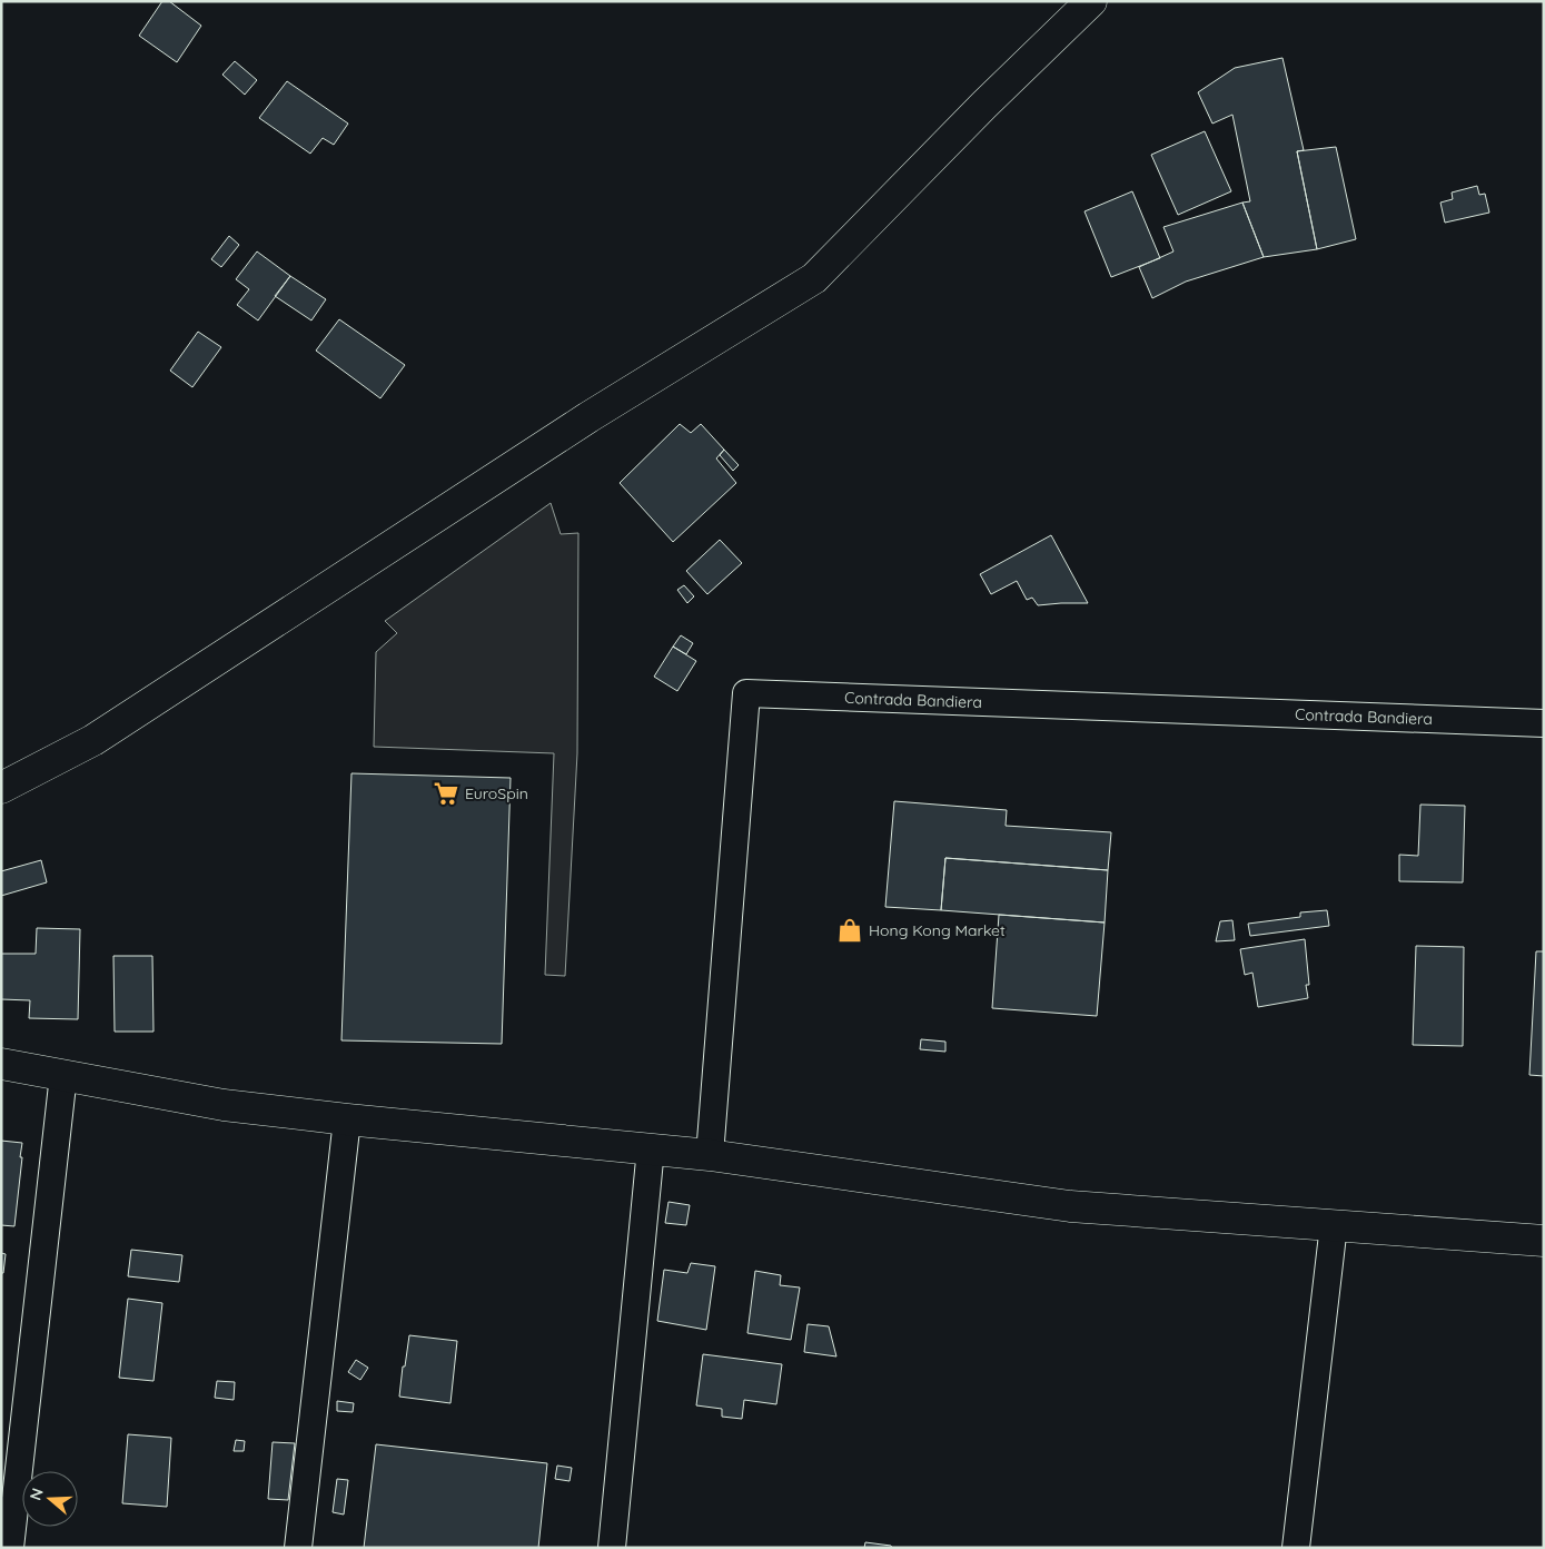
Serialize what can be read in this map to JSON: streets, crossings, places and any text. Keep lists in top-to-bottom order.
{
  "streets": {
    "street": ["Contrada Bandiera"]
  },
  "places": {
    "supermarket": ["EuroSpin"],
    "shop": ["Hong Kong Market"]
  },
  "north": "left"
}
